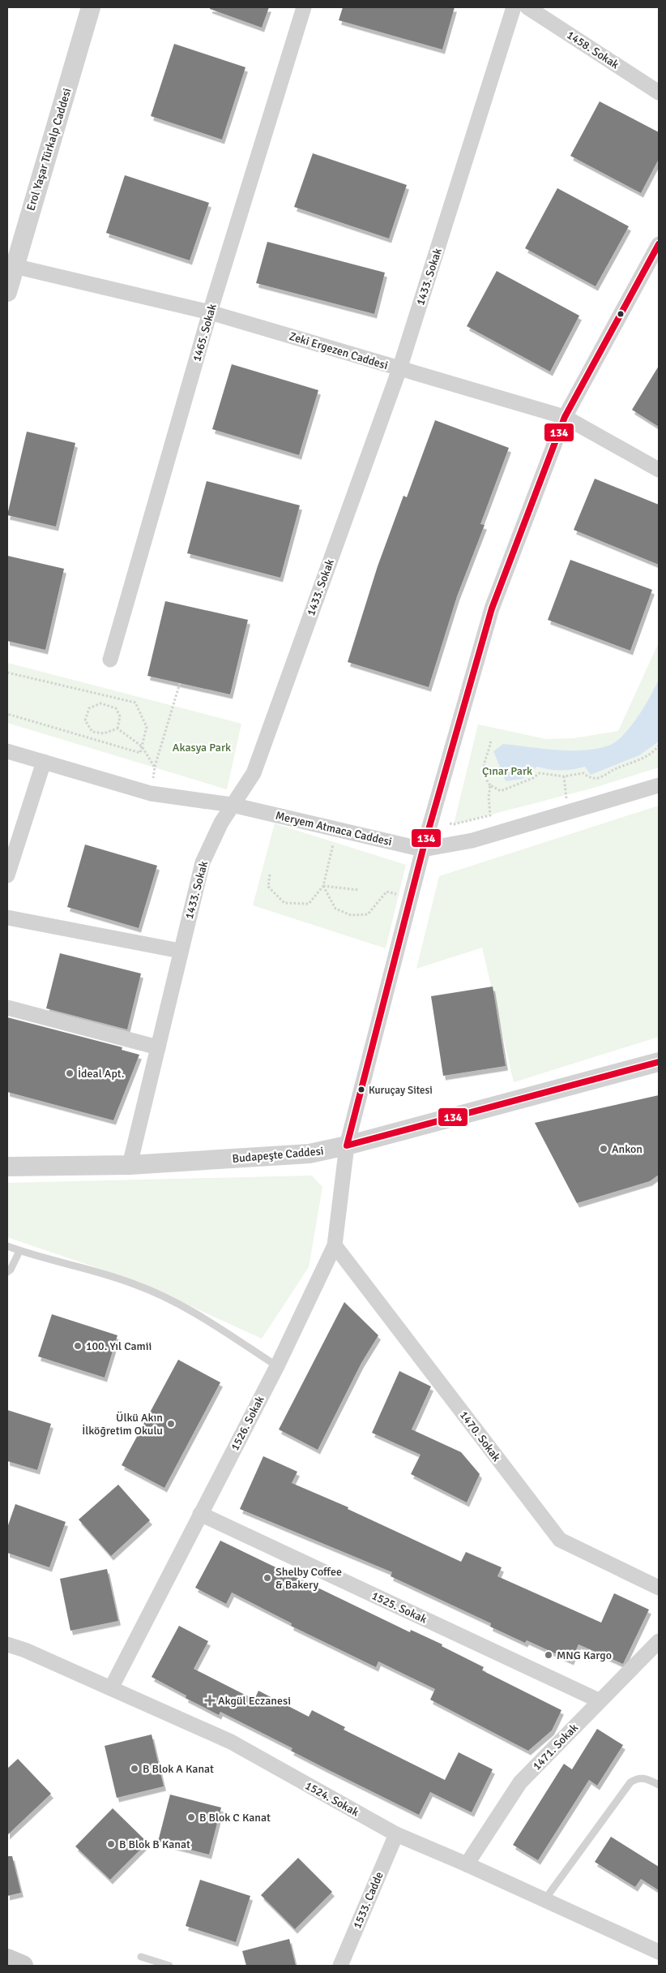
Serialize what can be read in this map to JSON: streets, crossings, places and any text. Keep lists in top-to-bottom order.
{
  "streets": {
    "street": [
      "1458. Sokak",
      "Erol Yaşar Türkalp Caddesi",
      "1433. Sokak",
      "1465. Sokak",
      "Zeki Ergezen Caddesi",
      "Meryem Atmaca Caddesi",
      "Budapeşte Caddesi",
      "1526. Sokak",
      "1470. Sokak",
      "1525. Sokak",
      "1471. Sokak",
      "1524. Sokak",
      "1533. Cadde"
    ]
  },
  "crossings": [
    ["Erol Yaşar Türkalp Caddesi", "Zeki Ergezen Caddesi"],
    ["1433. Sokak", "Zeki Ergezen Caddesi"],
    ["1433. Sokak", "Meryem Atmaca Caddesi"],
    ["1433. Sokak", "Budapeşte Caddesi"],
    ["1465. Sokak", "Zeki Ergezen Caddesi"],
    ["Zeki Ergezen Caddesi", "1526. Sokak"],
    ["Meryem Atmaca Caddesi", "1526. Sokak"],
    ["Budapeşte Caddesi", "1526. Sokak"],
    ["1526. Sokak", "1470. Sokak"],
    ["1526. Sokak", "1525. Sokak"],
    ["1526. Sokak", "1524. Sokak"],
    ["1525. Sokak", "1471. Sokak"],
    ["1471. Sokak", "1524. Sokak"],
    ["1524. Sokak", "1533. Cadde"]
  ],
  "parks": ["Akasya Park", "Çınar Park"],
  "places": {
    "other": [
      "İdeal Apt.",
      "Kuruçay Sitesi",
      "Ankon",
      "100. Yıl Camii",
      "Ülkü Akın İlköğretim Okulu",
      "Shelby Coffee & Bakery",
      "MNG Kargo",
      "B Blok A Kanat",
      "B Blok C Kanat",
      "B Blok B Kanat"
    ],
    "health": ["Akgül Eczanesi"]
  },
  "lines": ["transit line 134"]
}
